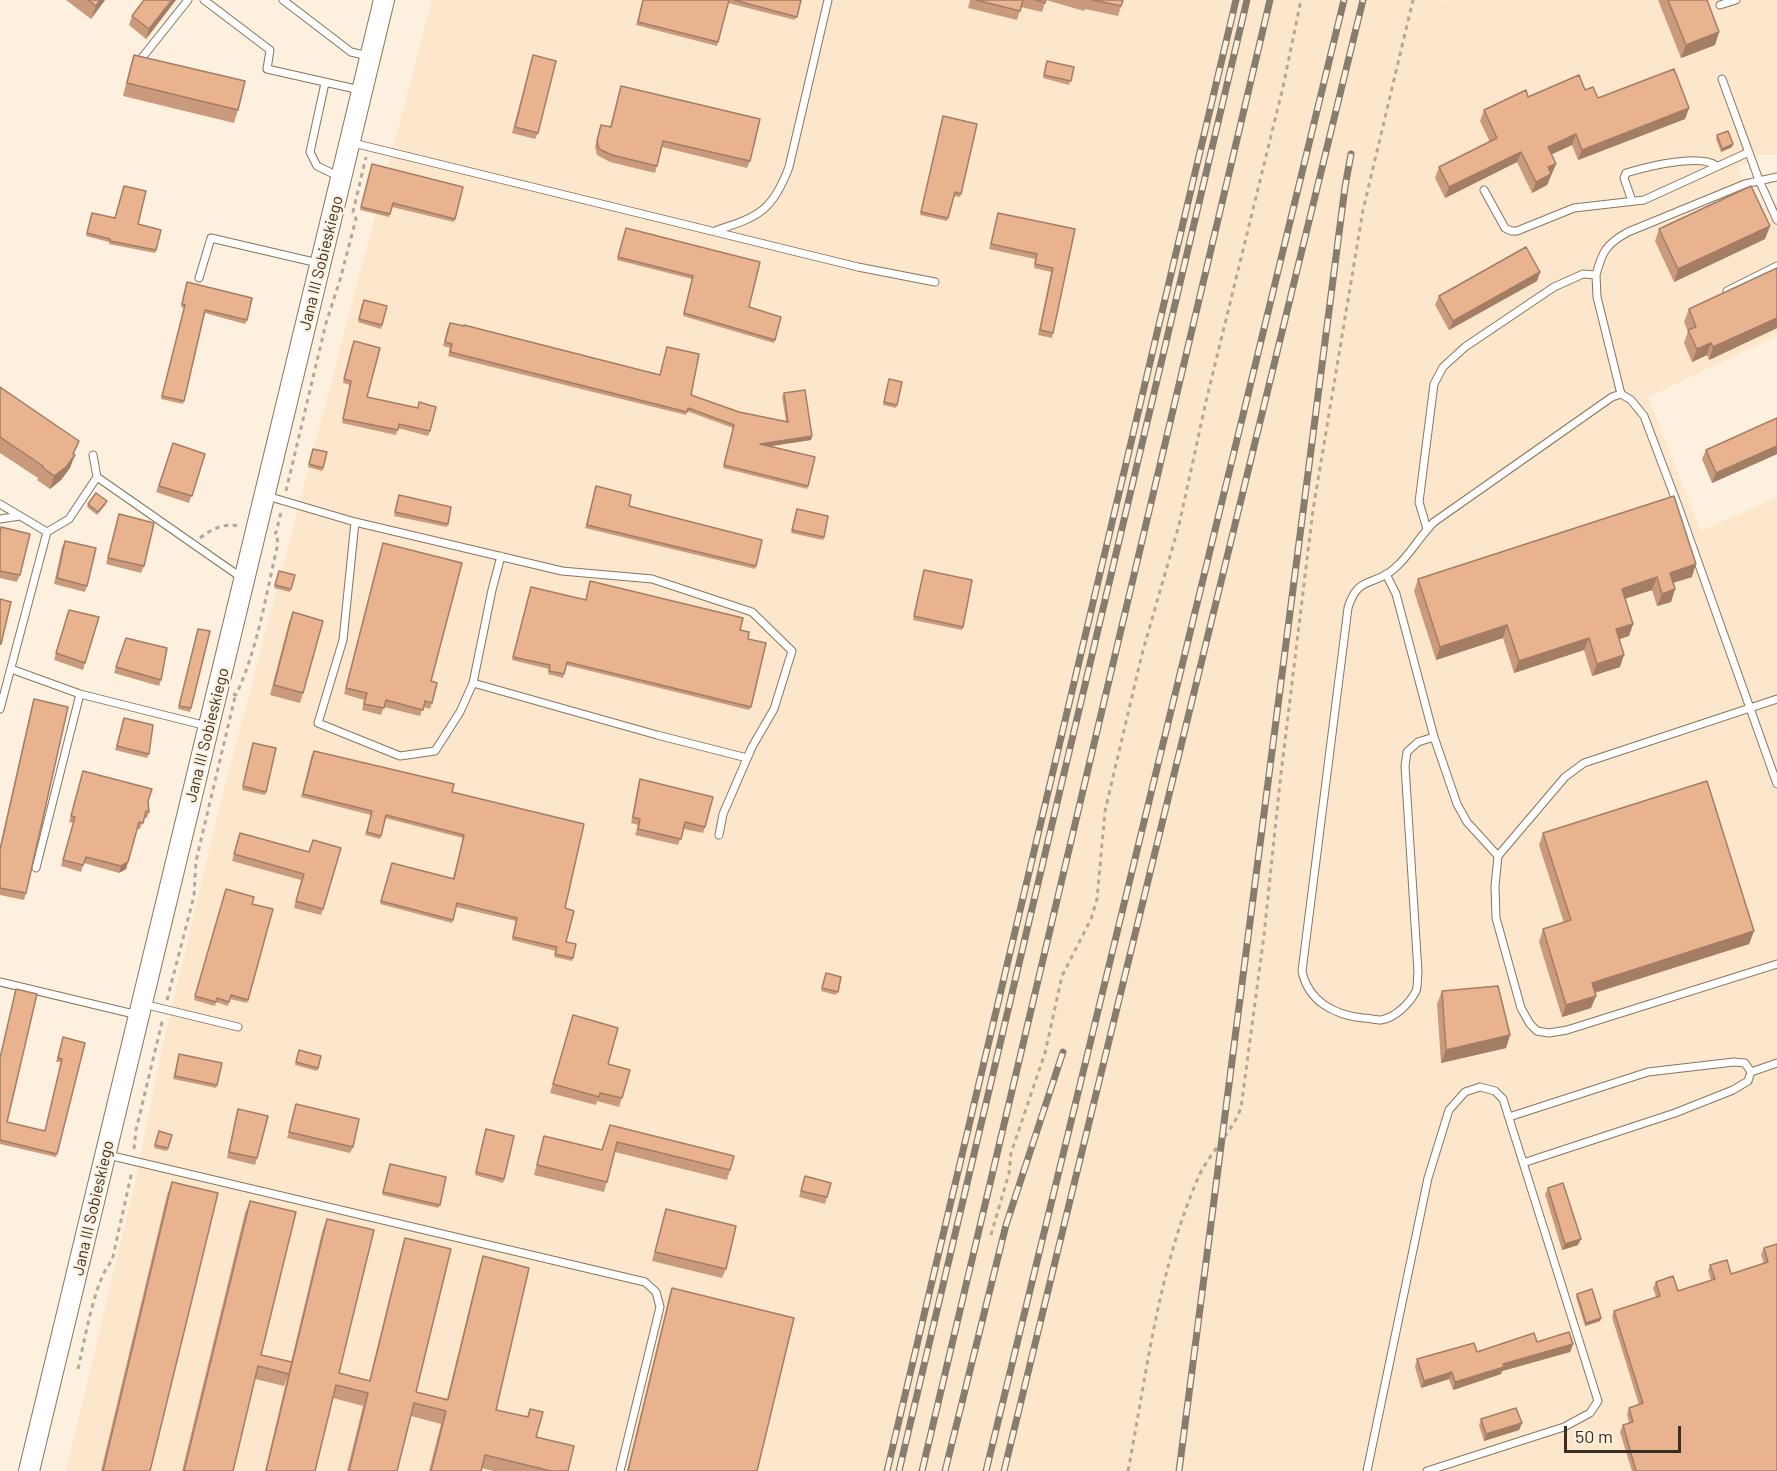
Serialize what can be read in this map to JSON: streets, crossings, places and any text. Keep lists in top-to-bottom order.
{
  "streets": {
    "main road": ["Jana III Sobieskiego"]
  },
  "scale_bar": "50 m"
}
